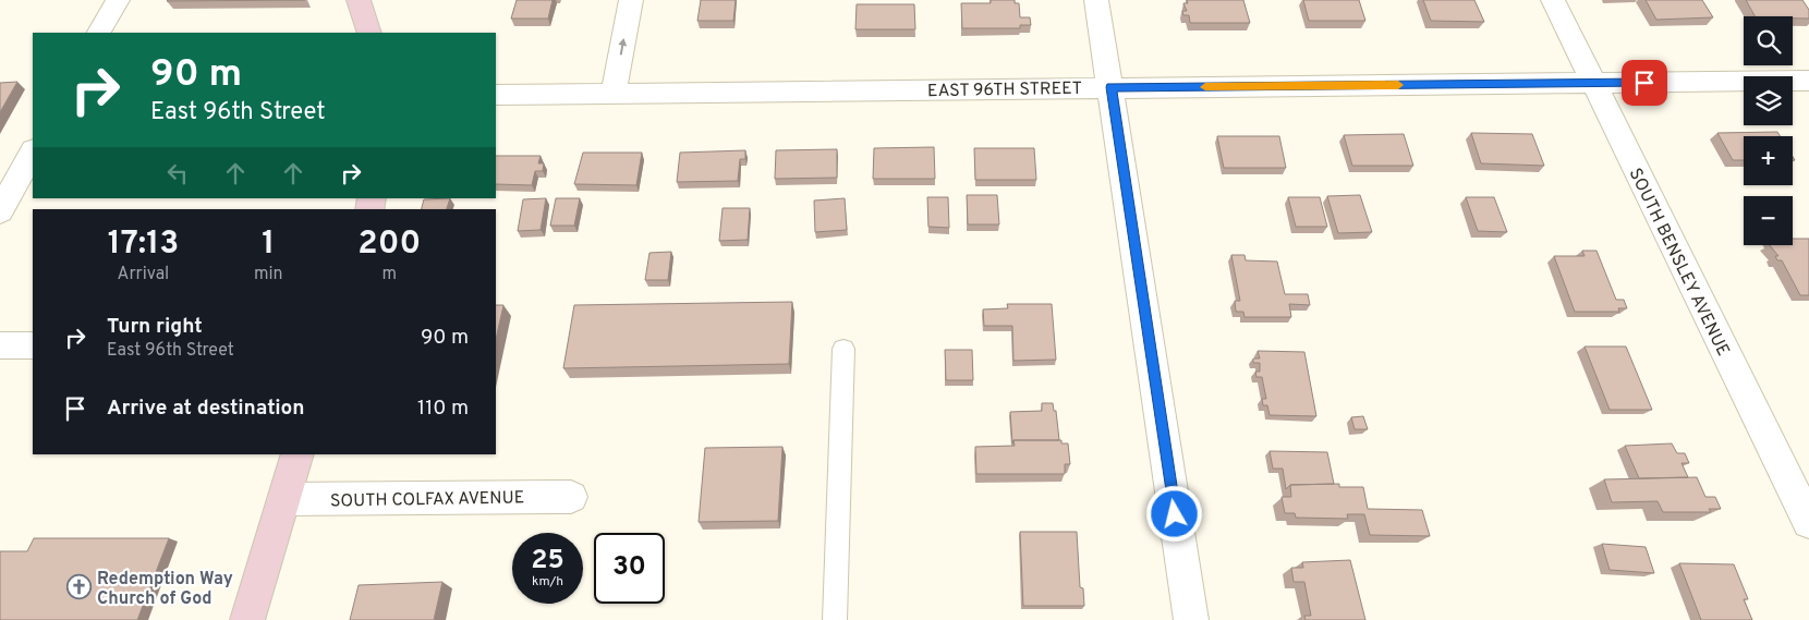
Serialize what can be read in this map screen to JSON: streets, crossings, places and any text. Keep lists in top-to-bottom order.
{
  "streets": {
    "street": ["EAST 96TH STREET", "SOUTH BENSLEY AVENUE", "SOUTH COLFAX AVENUE"]
  },
  "crossings": [
    ["EAST 96TH STREET", "SOUTH BENSLEY AVENUE"]
  ],
  "places": {
    "church": ["Redemption Way Church of God"]
  },
  "page": {
    "map_buttons": ["+", "−"],
    "turn": ["90 m", "East 96th Street"],
    "eta": [
      "17:13",
      "Arrival",
      "1",
      "min",
      "200",
      "m"
    ],
    "list": [
      {
        "name": "Turn right",
        "note": "East 96th Street",
        "value": "90 m"
      },
      {
        "name": "Arrive at destination",
        "value": "110 m"
      }
    ],
    "speed": "25 km/h",
    "limit": "30"
  }
}
